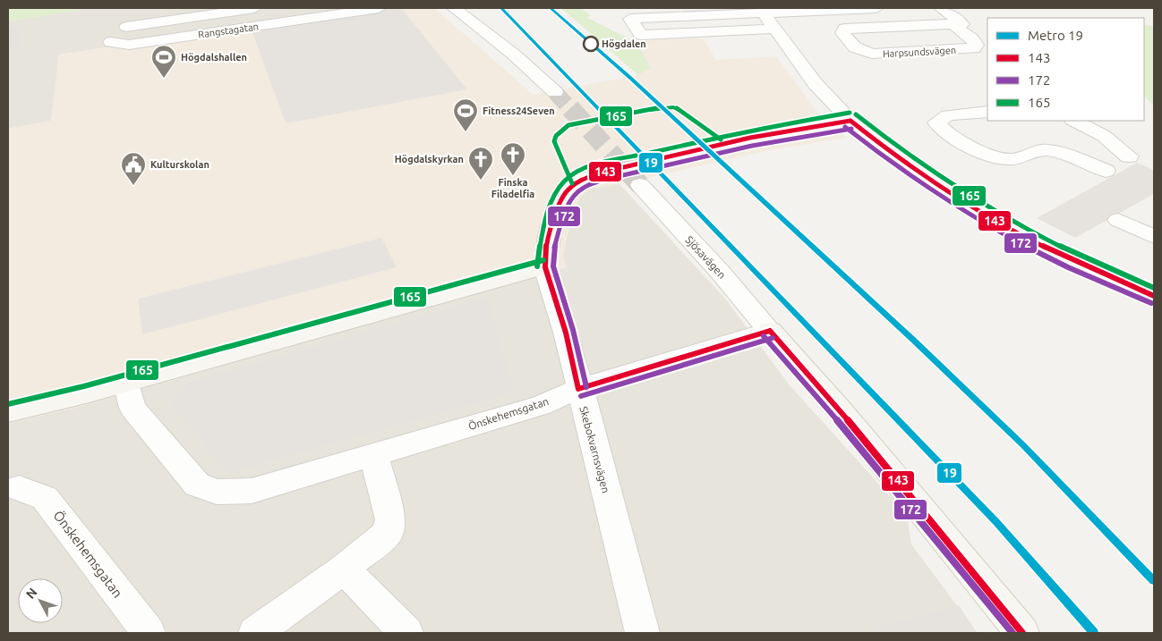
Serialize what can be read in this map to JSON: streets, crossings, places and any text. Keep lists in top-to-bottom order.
{
  "streets": {
    "street": [
      "Rangstagatan",
      "Harpsundsvägen",
      "Sjösavägen",
      "Önskehemsgatan",
      "Skebokvarnsvägen"
    ]
  },
  "crossings": [
    ["Sjösavägen", "Önskehemsgatan"],
    ["Önskehemsgatan", "Skebokvarnsvägen"]
  ],
  "places": {
    "other": ["Högdalen"],
    "sports": ["Högdalshallen", "Fitness24Seven"],
    "church": ["Finska Filadelfia", "Högdalskyrkan"],
    "public building": ["Kulturskolan"]
  },
  "lines": [
    "metro line 19",
    "transit line 165",
    "transit line 143",
    "transit line 172"
  ],
  "legend": [
    "Metro 19",
    "143",
    "172",
    "165"
  ],
  "north": "top left"
}
